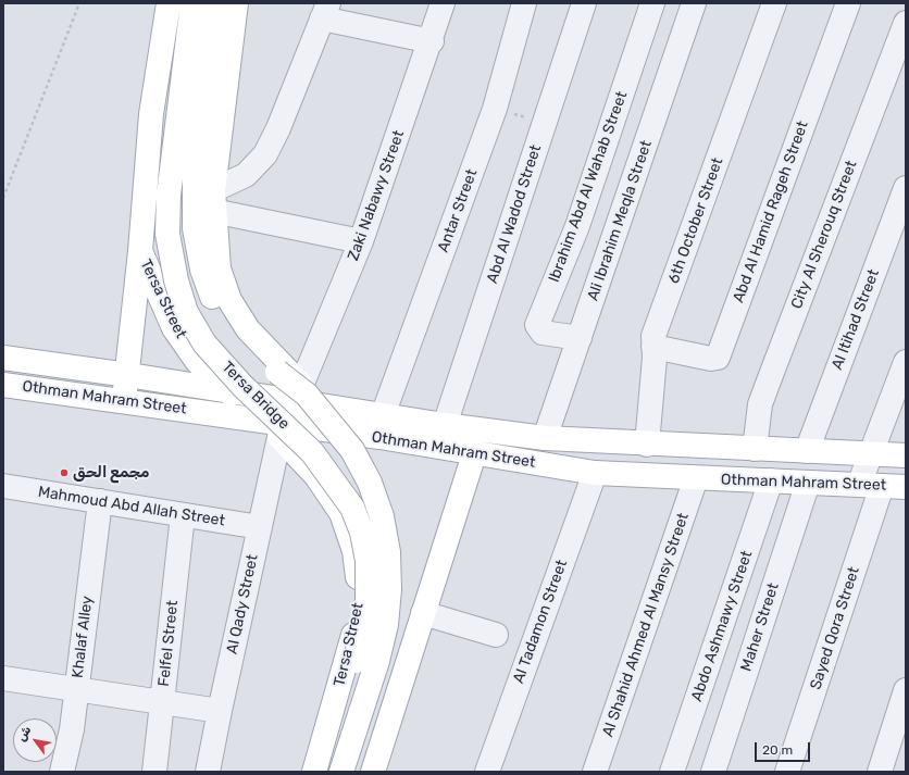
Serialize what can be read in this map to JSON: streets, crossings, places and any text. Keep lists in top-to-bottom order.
{
  "streets": {
    "main road": ["Tersa Street", "Tersa Bridge", "Othman Mahram Street"],
    "street": [
      "Ibrahim Abd Al Wahab Street",
      "Zaki Nabawy Street",
      "Antar Street",
      "Abd Al Hamid Rageh Street",
      "Abd Al Wadod Street",
      "Ali Ibrahim Meqla Street",
      "6th October Street",
      "City Al Sherouq Street",
      "Al Itihad Street",
      "Mahmoud Abd Allah Street",
      "Al Qady Street",
      "Al Tadamon Street",
      "Al Shahid Ahmed Al Mansy Street",
      "Abdo Ashmawy Street",
      "Maher Street",
      "Sayed Qora Street",
      "Khalaf Alley",
      "Felfel Street"
    ]
  },
  "crossings": [
    ["Ibrahim Abd Al Wahab Street", "Ali Ibrahim Meqla Street"],
    ["Antar Street", "Othman Mahram Street"],
    ["Abd Al Hamid Rageh Street", "6th October Street"],
    ["Abd Al Wadod Street", "Othman Mahram Street"],
    ["Ali Ibrahim Meqla Street", "Othman Mahram Street"],
    ["6th October Street", "Othman Mahram Street"],
    ["City Al Sherouq Street", "Othman Mahram Street"],
    ["Tersa Street", "Othman Mahram Street"],
    ["Tersa Street", "Al Qady Street"],
    ["Al Itihad Street", "Othman Mahram Street"],
    ["Othman Mahram Street", "Al Tadamon Street"],
    ["Othman Mahram Street", "Al Shahid Ahmed Al Mansy Street"],
    ["Othman Mahram Street", "Abdo Ashmawy Street"],
    ["Othman Mahram Street", "Maher Street"],
    ["Othman Mahram Street", "Sayed Qora Street"],
    ["Mahmoud Abd Allah Street", "Al Qady Street"],
    ["Mahmoud Abd Allah Street", "Khalaf Alley"],
    ["Mahmoud Abd Allah Street", "Felfel Street"]
  ],
  "places": ["مجمع الحق"],
  "scale_bar": "20 m",
  "north": "top left"
}
